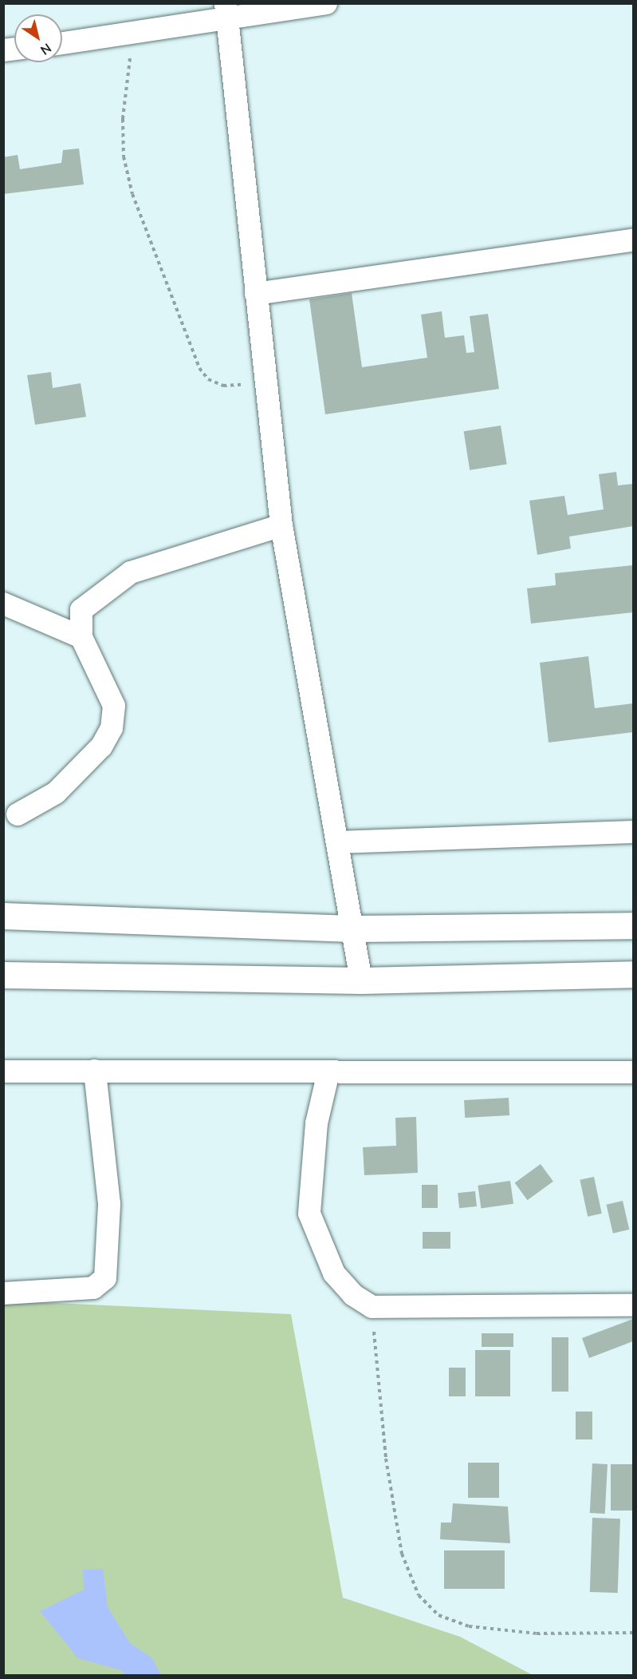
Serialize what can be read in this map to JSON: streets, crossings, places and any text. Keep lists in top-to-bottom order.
{
  "north": "bottom right"
}
